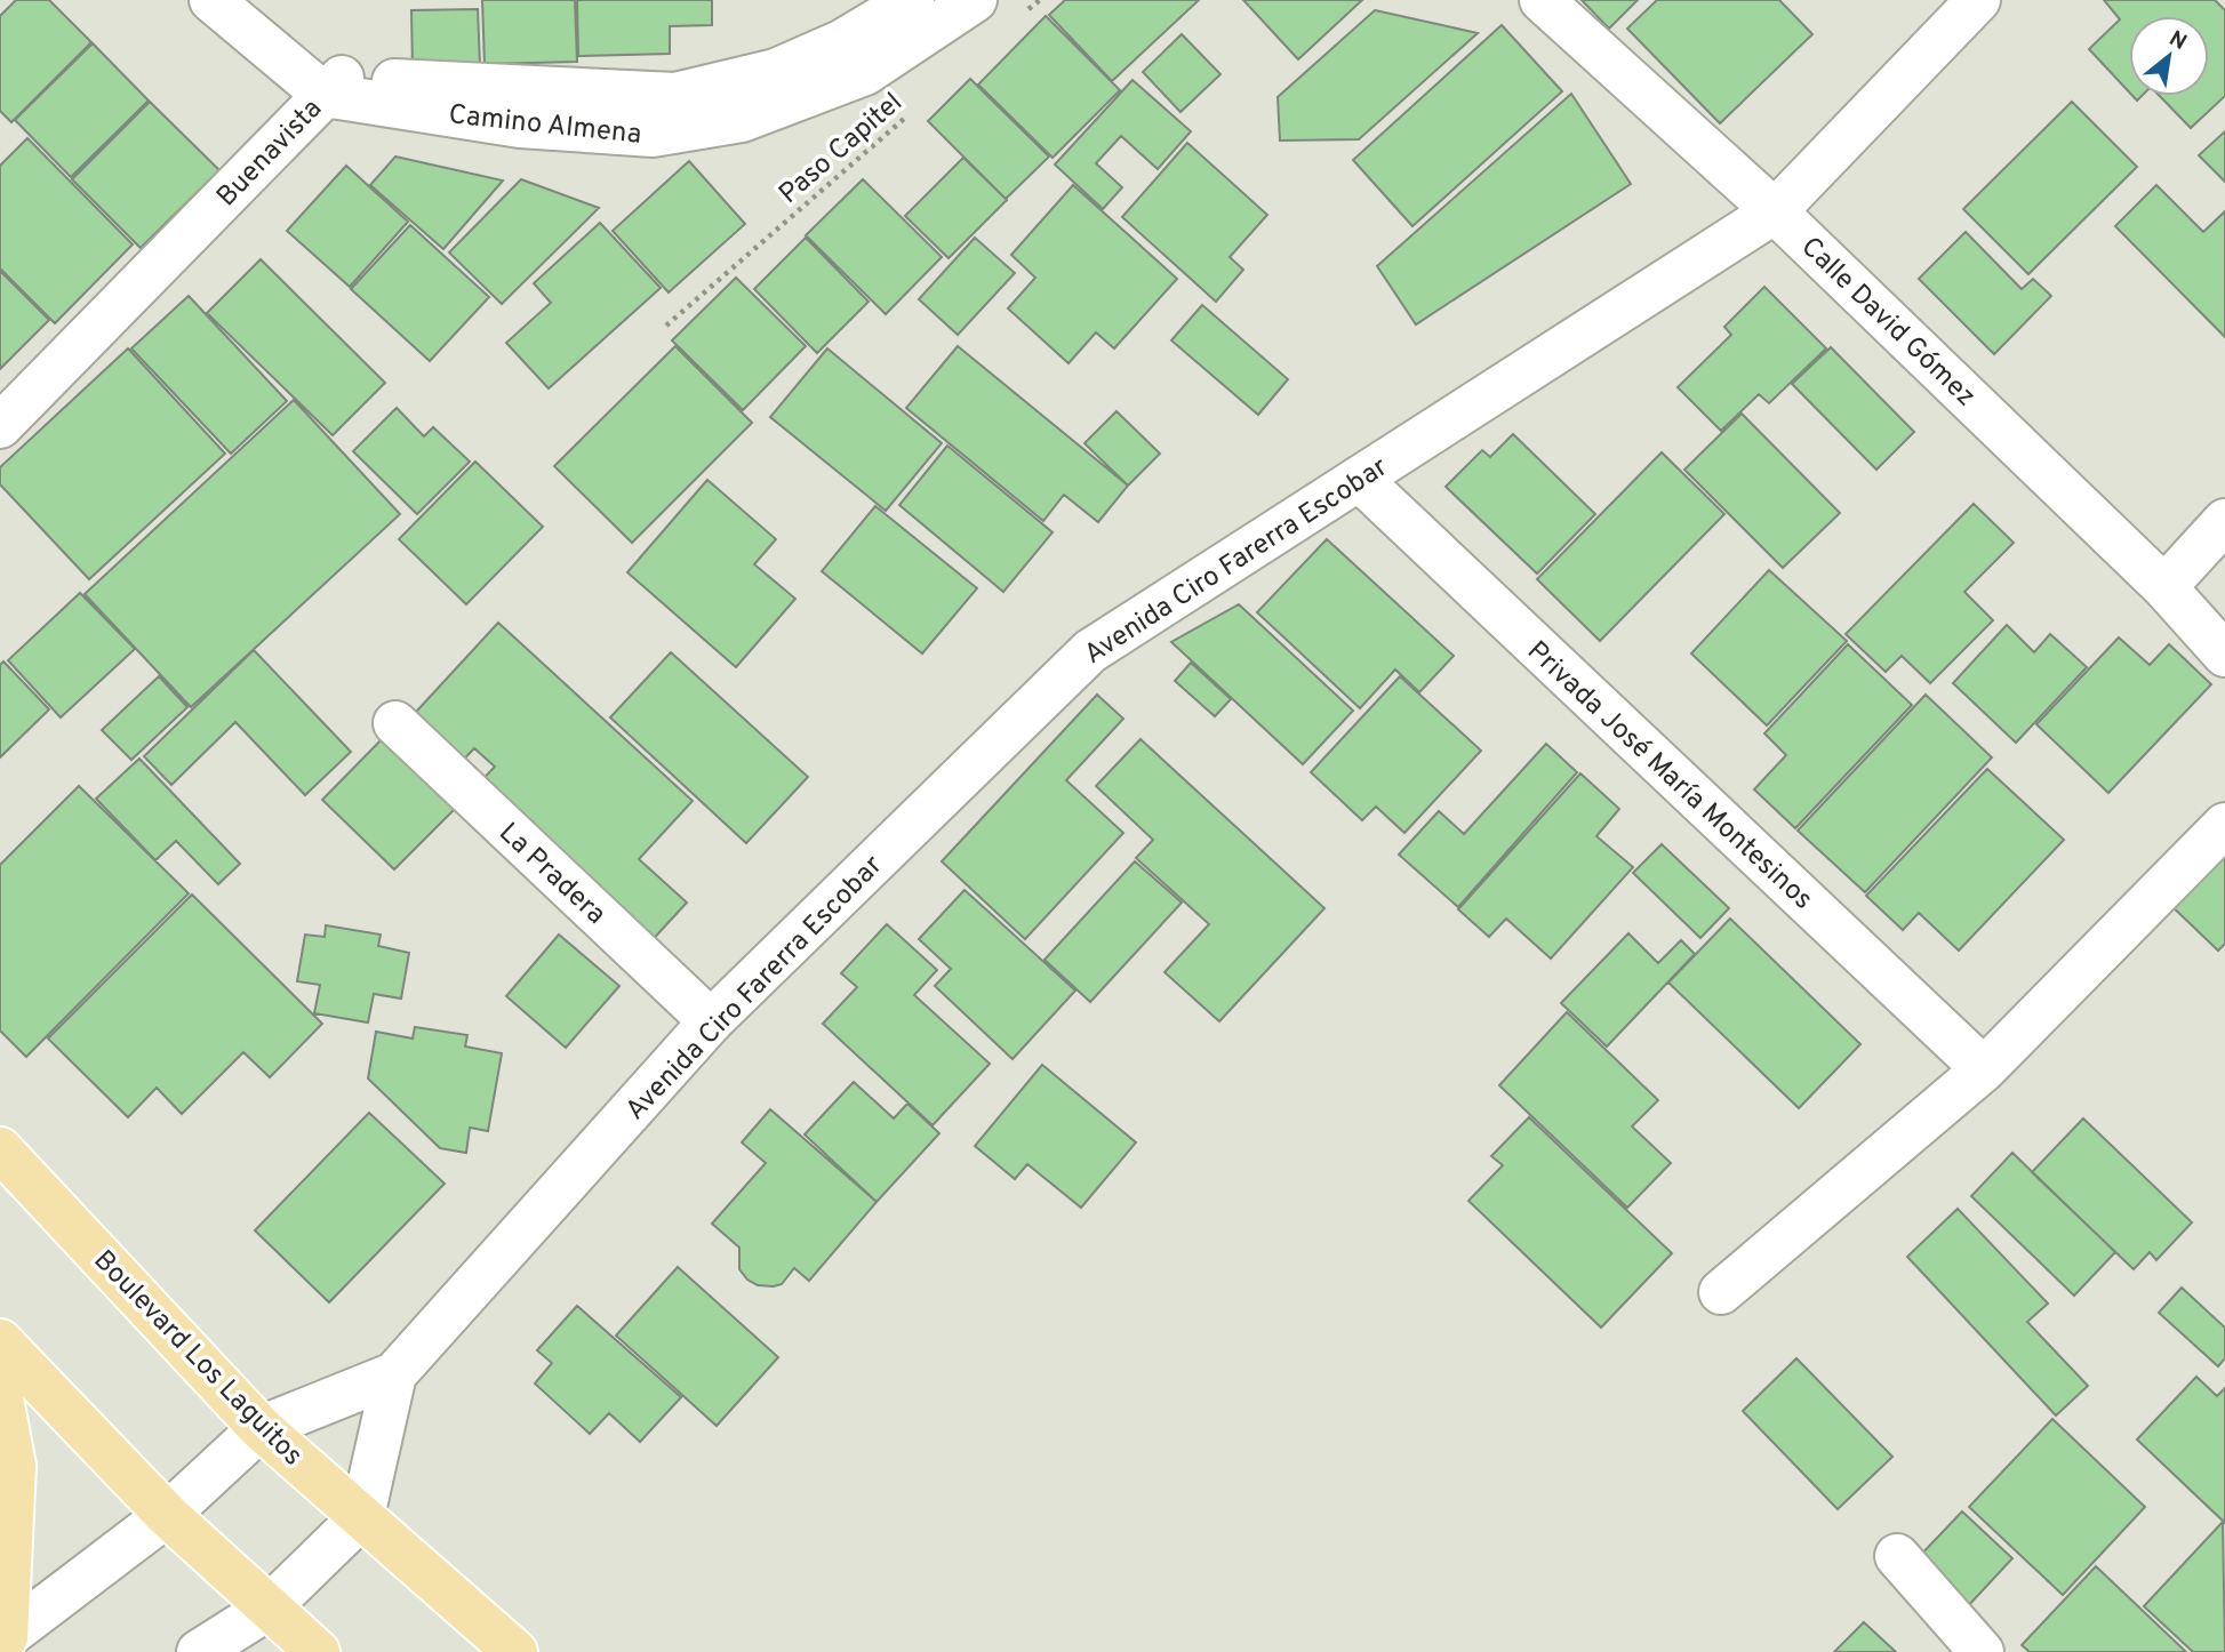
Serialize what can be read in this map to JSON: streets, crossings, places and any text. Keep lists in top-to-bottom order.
{
  "streets": {
    "main road": ["Boulevard Los Laguitos"],
    "street": [
      "Camino Almena",
      "Buenavista",
      "Calle David Gómez",
      "Avenida Ciro Farerra Escobar",
      "Privada José María Montesinos",
      "La Pradera"
    ],
    "path": ["Paso Capitel"]
  },
  "crossings": [
    ["Camino Almena", "Buenavista"],
    ["Calle David Gómez", "Avenida Ciro Farerra Escobar"],
    ["Avenida Ciro Farerra Escobar", "Privada José María Montesinos"],
    ["Avenida Ciro Farerra Escobar", "La Pradera"],
    ["Avenida Ciro Farerra Escobar", "Boulevard Los Laguitos"]
  ],
  "north": "top right"
}
